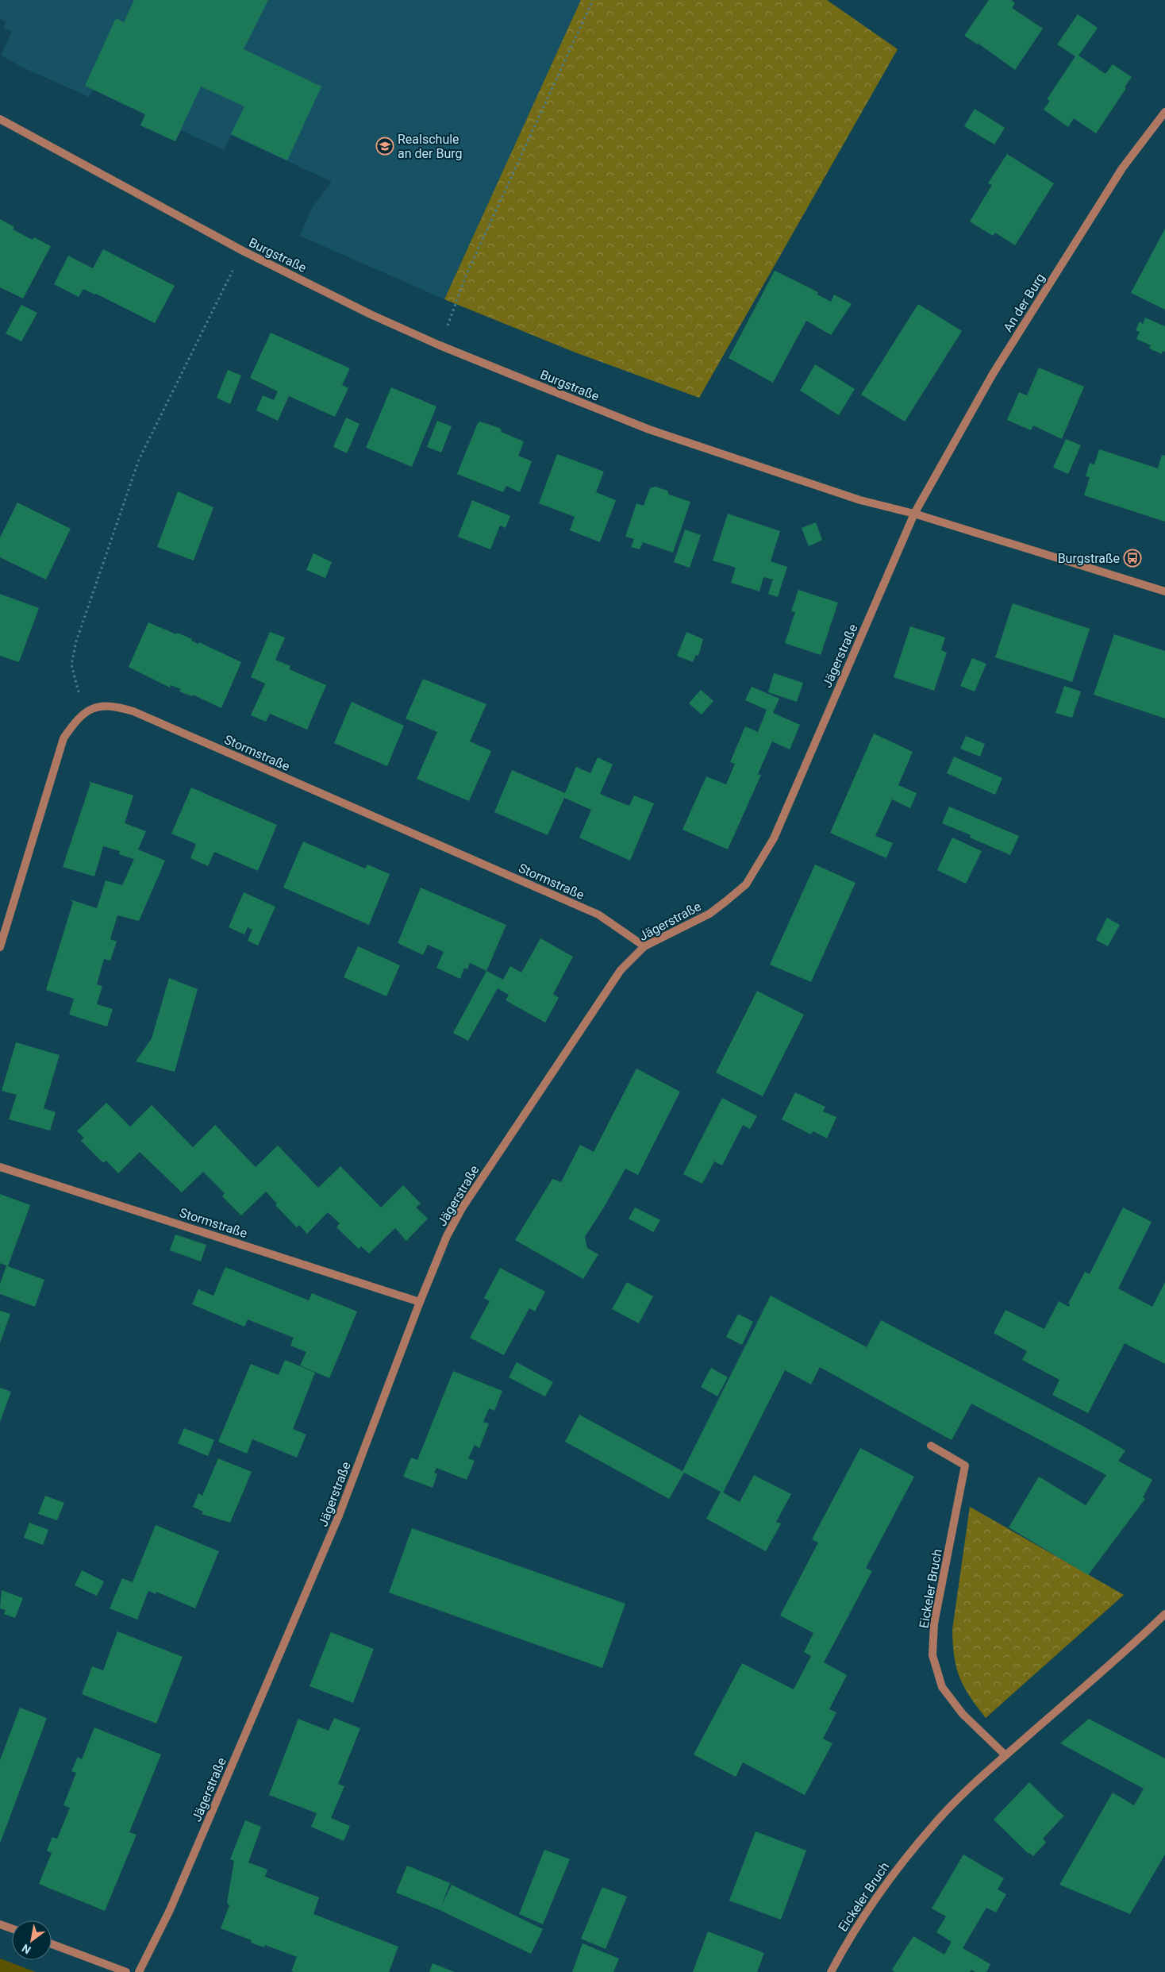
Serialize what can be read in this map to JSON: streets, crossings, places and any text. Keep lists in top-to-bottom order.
{
  "streets": {
    "street": [
      "Burgstraße",
      "An der Burg",
      "Jägerstraße",
      "Stormstraße",
      "Eickeler Bruch"
    ]
  },
  "crossings": [
    ["Burgstraße", "An der Burg"],
    ["Burgstraße", "Jägerstraße"],
    ["An der Burg", "Jägerstraße"],
    ["Jägerstraße", "Stormstraße"]
  ],
  "places": {
    "school or university": ["Realschule an der Burg"],
    "bus stop": ["Burgstraße"]
  },
  "north": "bottom left"
}
